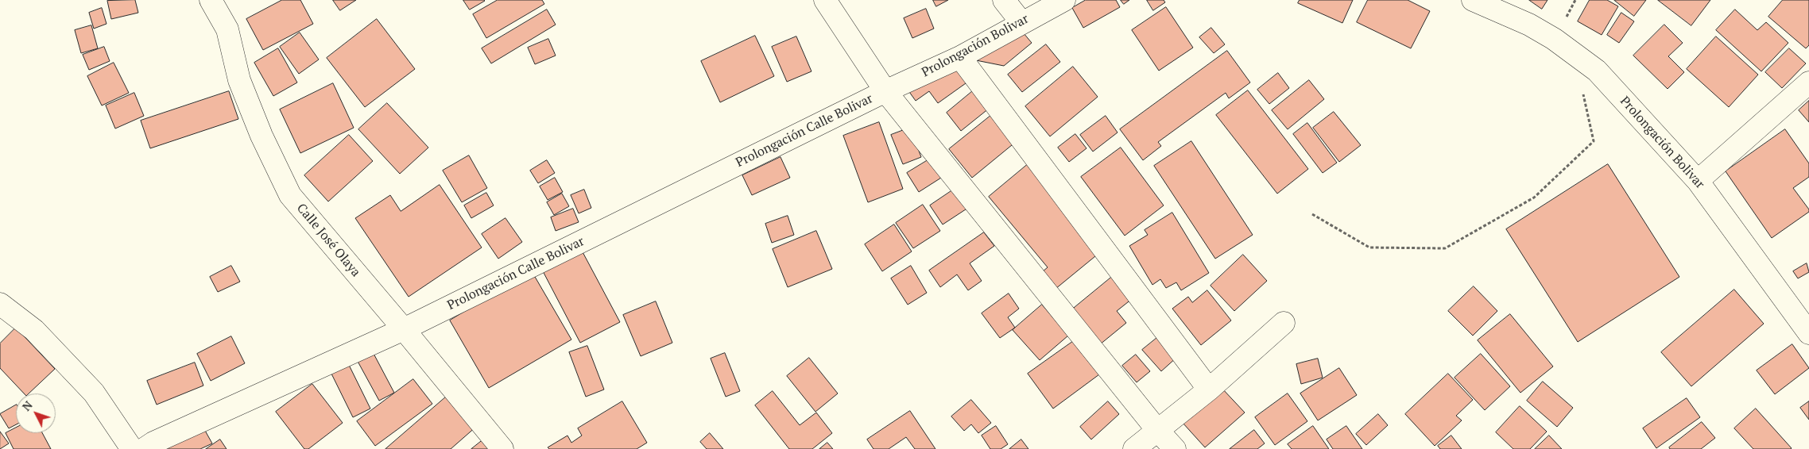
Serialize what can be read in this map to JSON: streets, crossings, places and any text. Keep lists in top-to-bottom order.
{
  "streets": {
    "street": ["Prolongación Bolivar", "Prolongación Calle Bolivar", "Calle José Olaya"]
  },
  "crossings": [
    ["Prolongación Bolivar", "Prolongación Calle Bolivar"],
    ["Prolongación Calle Bolivar", "Calle José Olaya"]
  ],
  "north": "top left"
}
